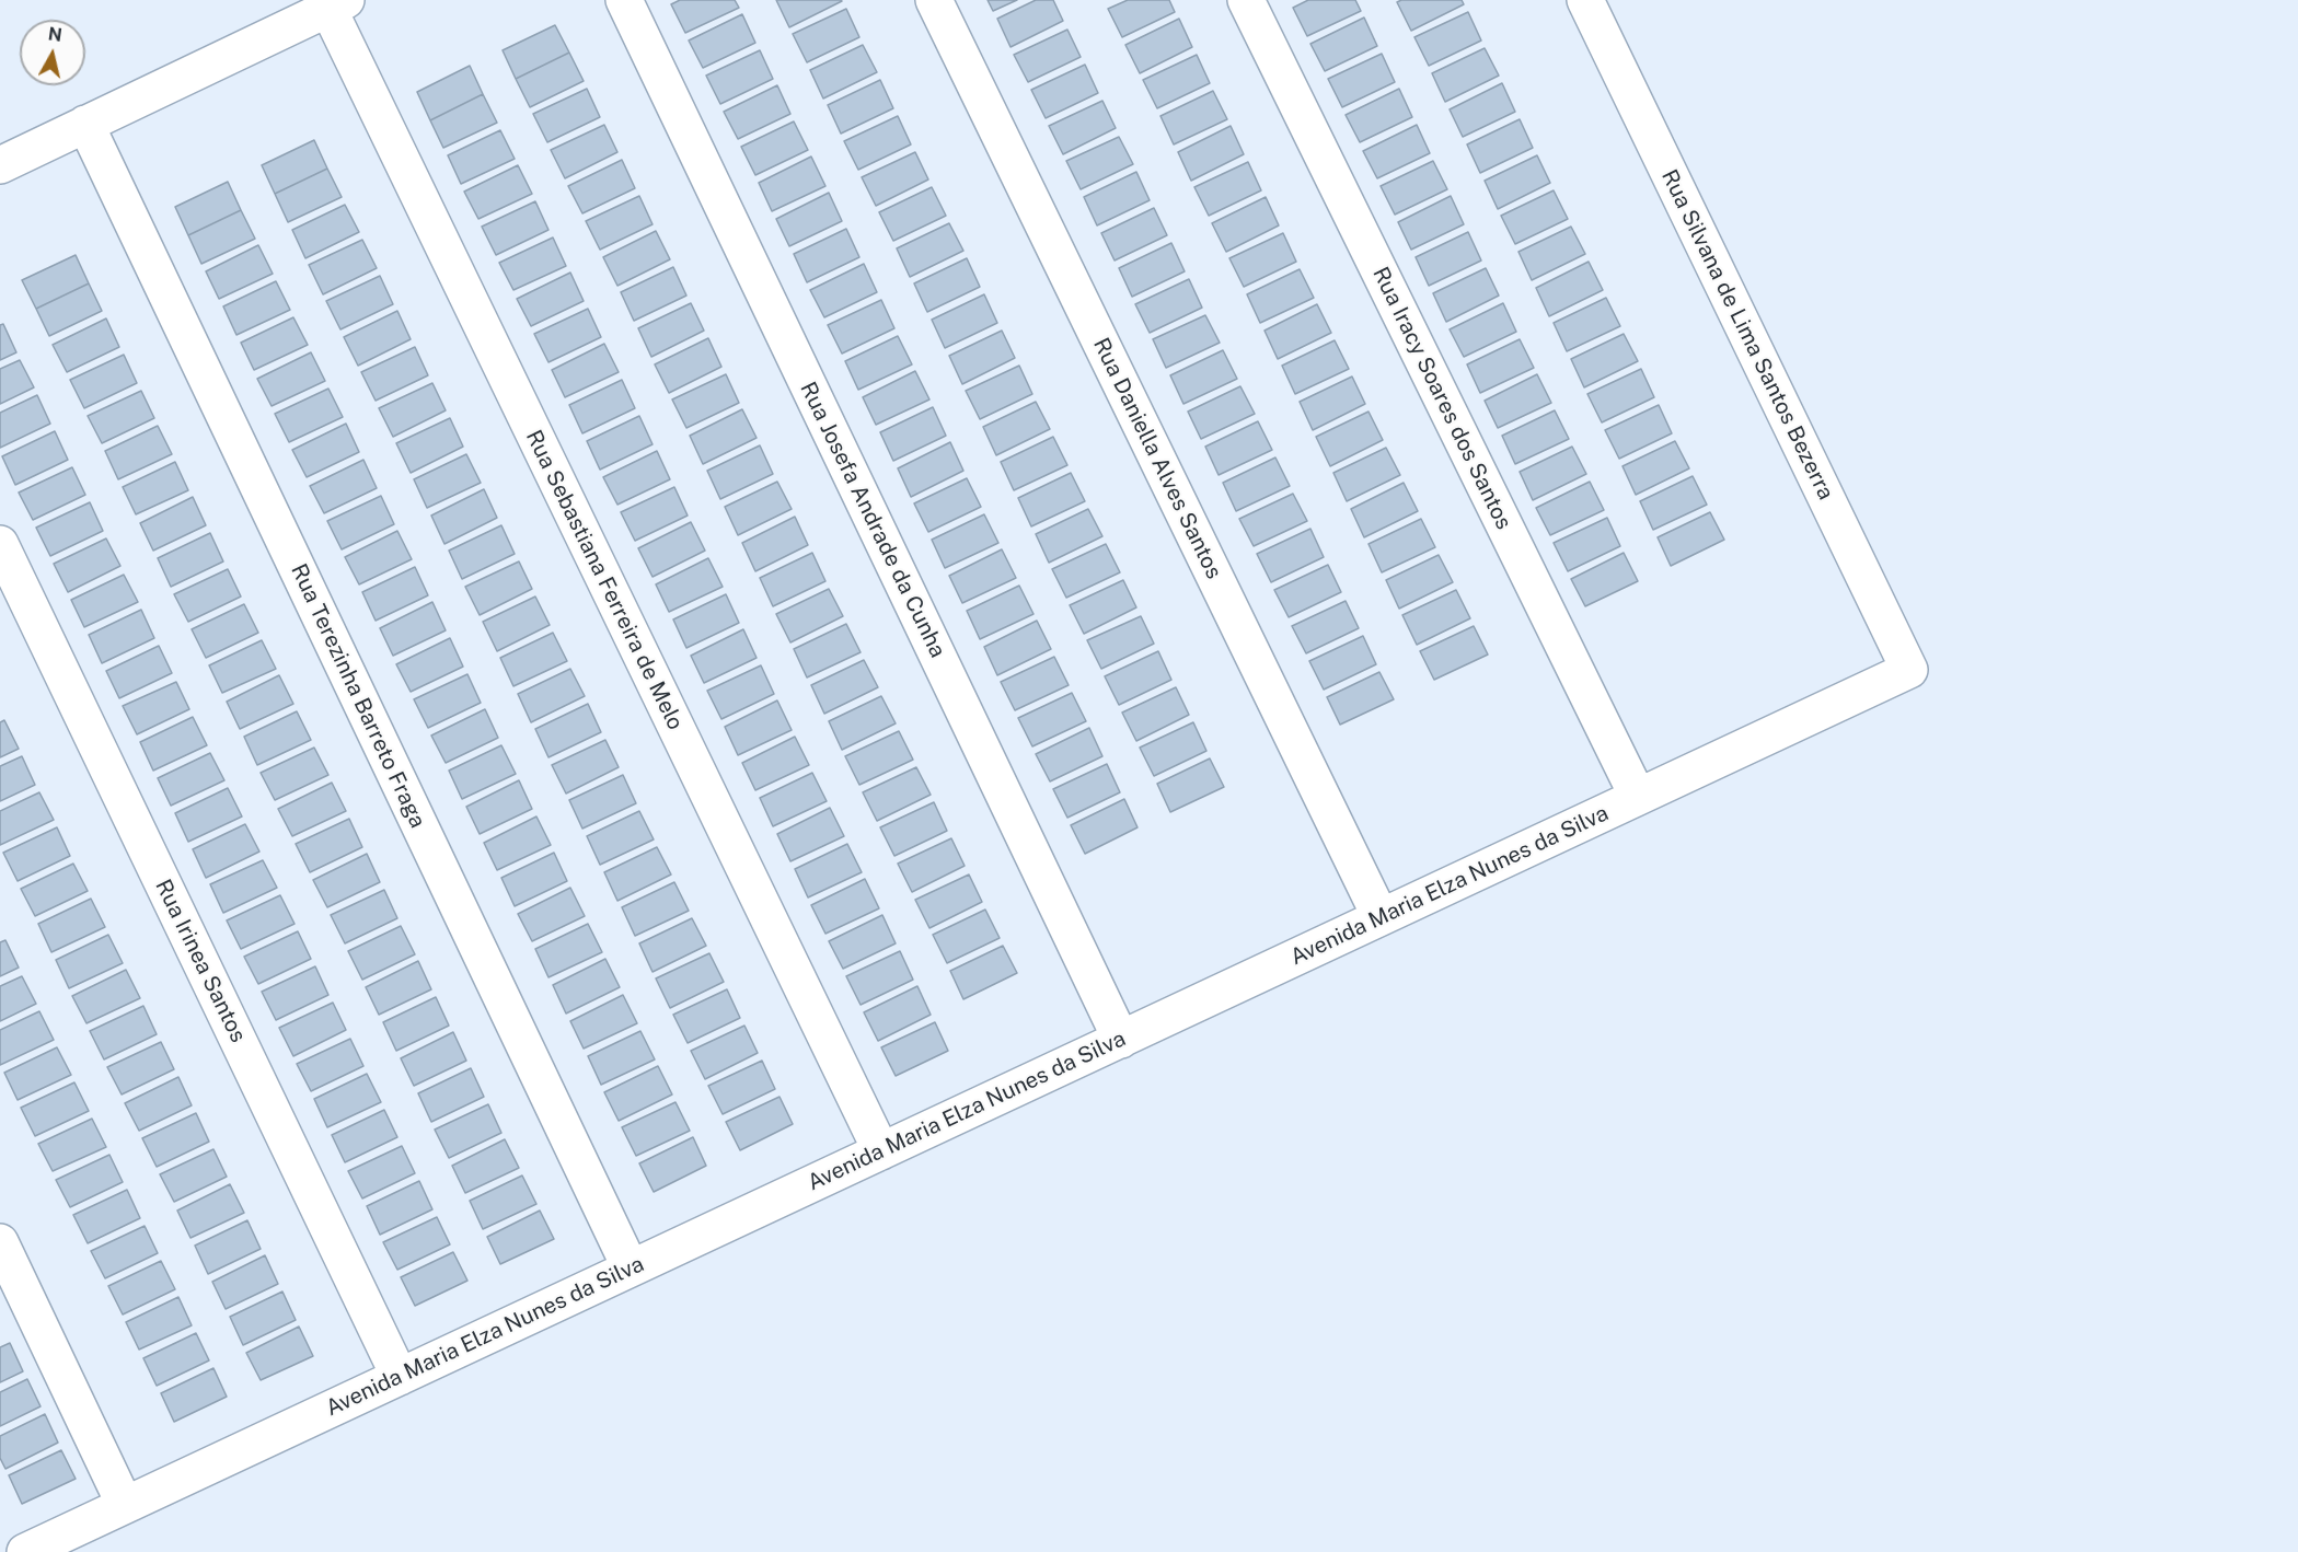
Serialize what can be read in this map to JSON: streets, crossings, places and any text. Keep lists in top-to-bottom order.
{
  "streets": {
    "street": [
      "Rua Silvana de Lima Santos Bezerra",
      "Rua Iracy Soares dos Santos",
      "Rua Daniella Alves Santos",
      "Rua Josefa Andrade da Cunha",
      "Rua Sebastiana Ferreira de Melo",
      "Rua Terezinha Barreto Fraga",
      "Avenida Maria Elza Nunes da Silva",
      "Rua Irinea Santos"
    ]
  },
  "crossings": [
    ["Rua Silvana de Lima Santos Bezerra", "Avenida Maria Elza Nunes da Silva"],
    ["Rua Iracy Soares dos Santos", "Avenida Maria Elza Nunes da Silva"],
    ["Rua Daniella Alves Santos", "Avenida Maria Elza Nunes da Silva"],
    ["Rua Josefa Andrade da Cunha", "Avenida Maria Elza Nunes da Silva"],
    ["Rua Sebastiana Ferreira de Melo", "Avenida Maria Elza Nunes da Silva"],
    ["Rua Terezinha Barreto Fraga", "Avenida Maria Elza Nunes da Silva"],
    ["Avenida Maria Elza Nunes da Silva", "Rua Irinea Santos"]
  ],
  "north": "top"
}
